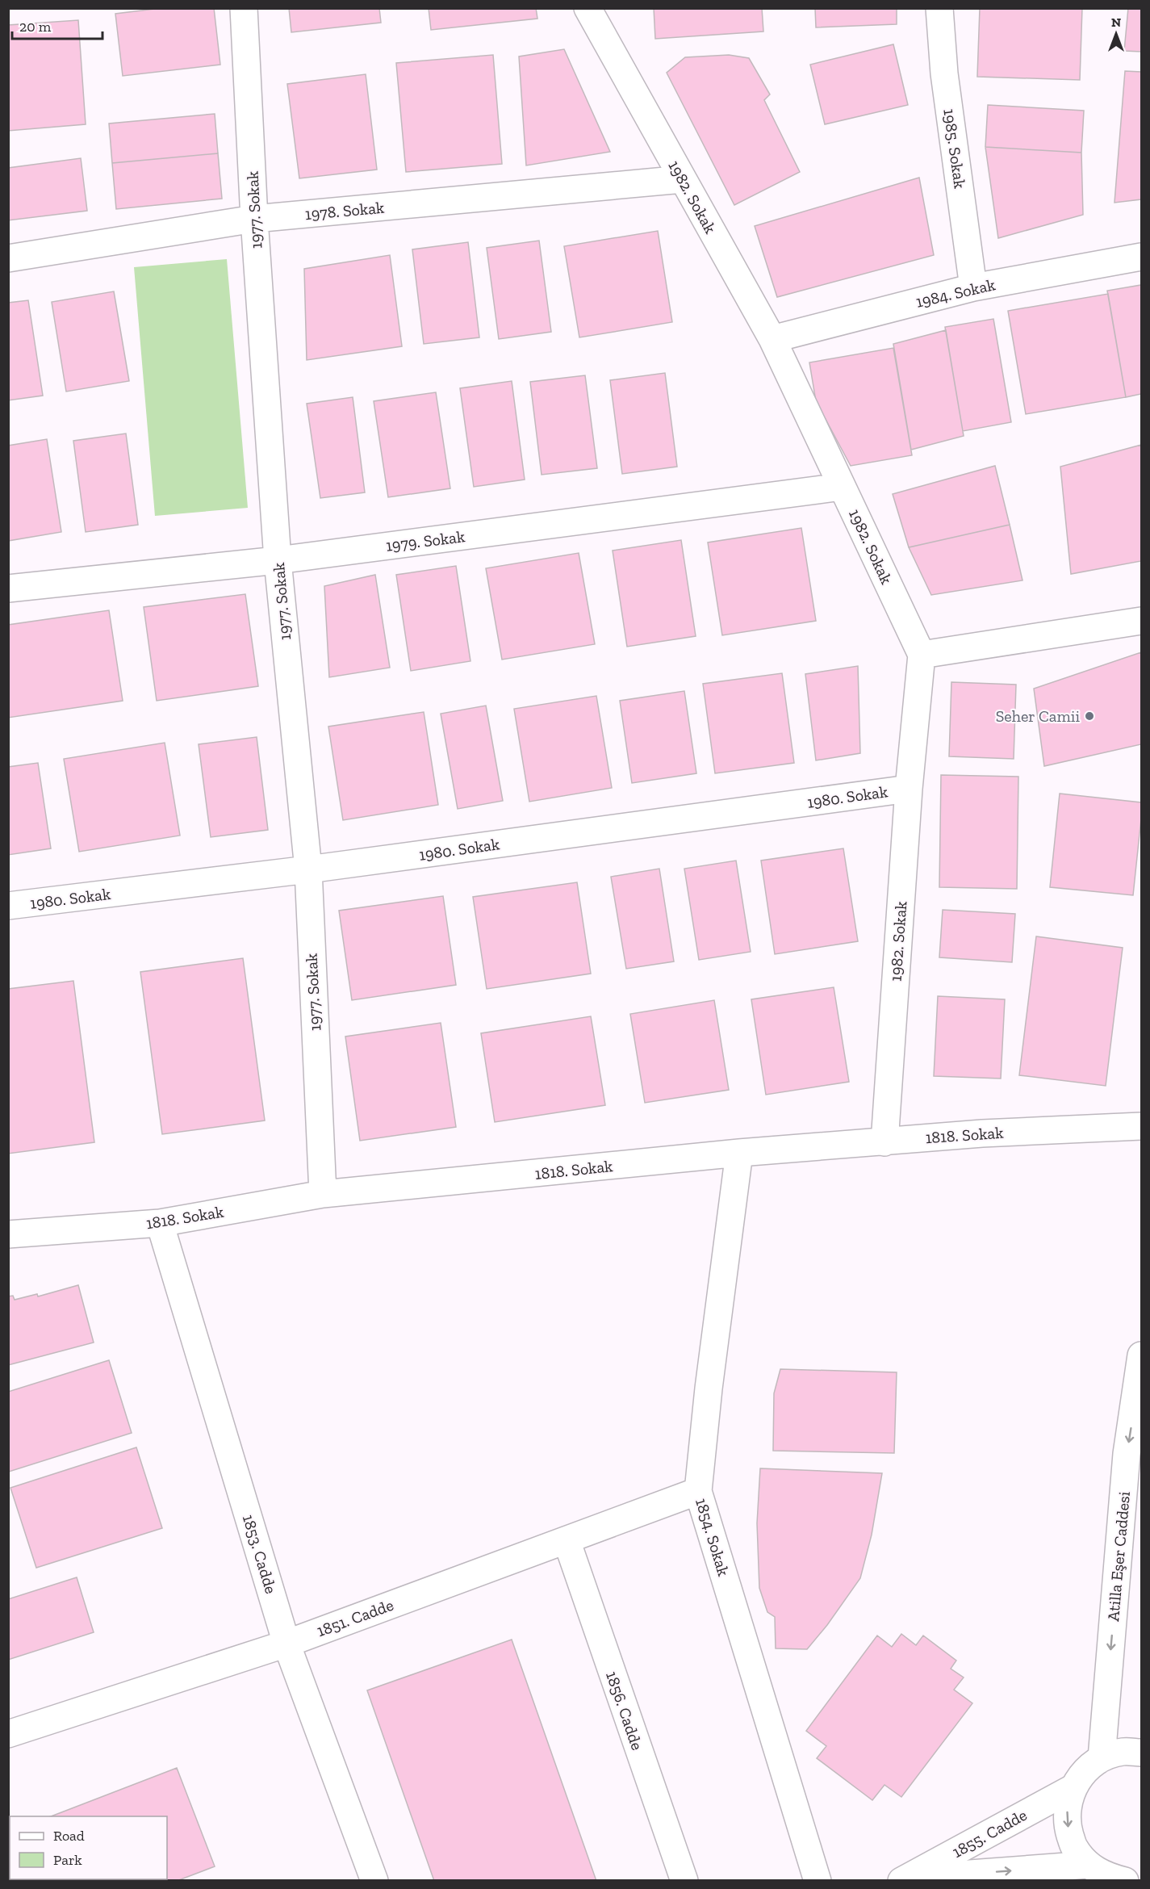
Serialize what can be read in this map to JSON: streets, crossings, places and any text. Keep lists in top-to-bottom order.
{
  "streets": {
    "street": [
      "1985. Sokak",
      "1982. Sokak",
      "1977. Sokak",
      "1978. Sokak",
      "1984. Sokak",
      "1979. Sokak",
      "1980. Sokak",
      "1818. Sokak",
      "1854. Sokak",
      "1853. Cadde",
      "Atilla Eşer Caddesi",
      "1851. Cadde",
      "1856. Cadde",
      "1855. Cadde"
    ]
  },
  "crossings": [
    ["1985. Sokak", "1984. Sokak"],
    ["1982. Sokak", "1978. Sokak"],
    ["1982. Sokak", "1984. Sokak"],
    ["1982. Sokak", "1979. Sokak"],
    ["1982. Sokak", "1980. Sokak"],
    ["1982. Sokak", "1818. Sokak"],
    ["1977. Sokak", "1978. Sokak"],
    ["1977. Sokak", "1979. Sokak"],
    ["1977. Sokak", "1980. Sokak"],
    ["1977. Sokak", "1818. Sokak"],
    ["1818. Sokak", "1854. Sokak"],
    ["1818. Sokak", "1853. Cadde"],
    ["1854. Sokak", "1851. Cadde"],
    ["1853. Cadde", "1851. Cadde"],
    ["1851. Cadde", "1856. Cadde"]
  ],
  "one_way": ["Atilla Eşer Caddesi"],
  "places": ["Seher Camii"],
  "legend": ["Road", "Park"],
  "scale_bar": "20 m",
  "north": "top"
}
